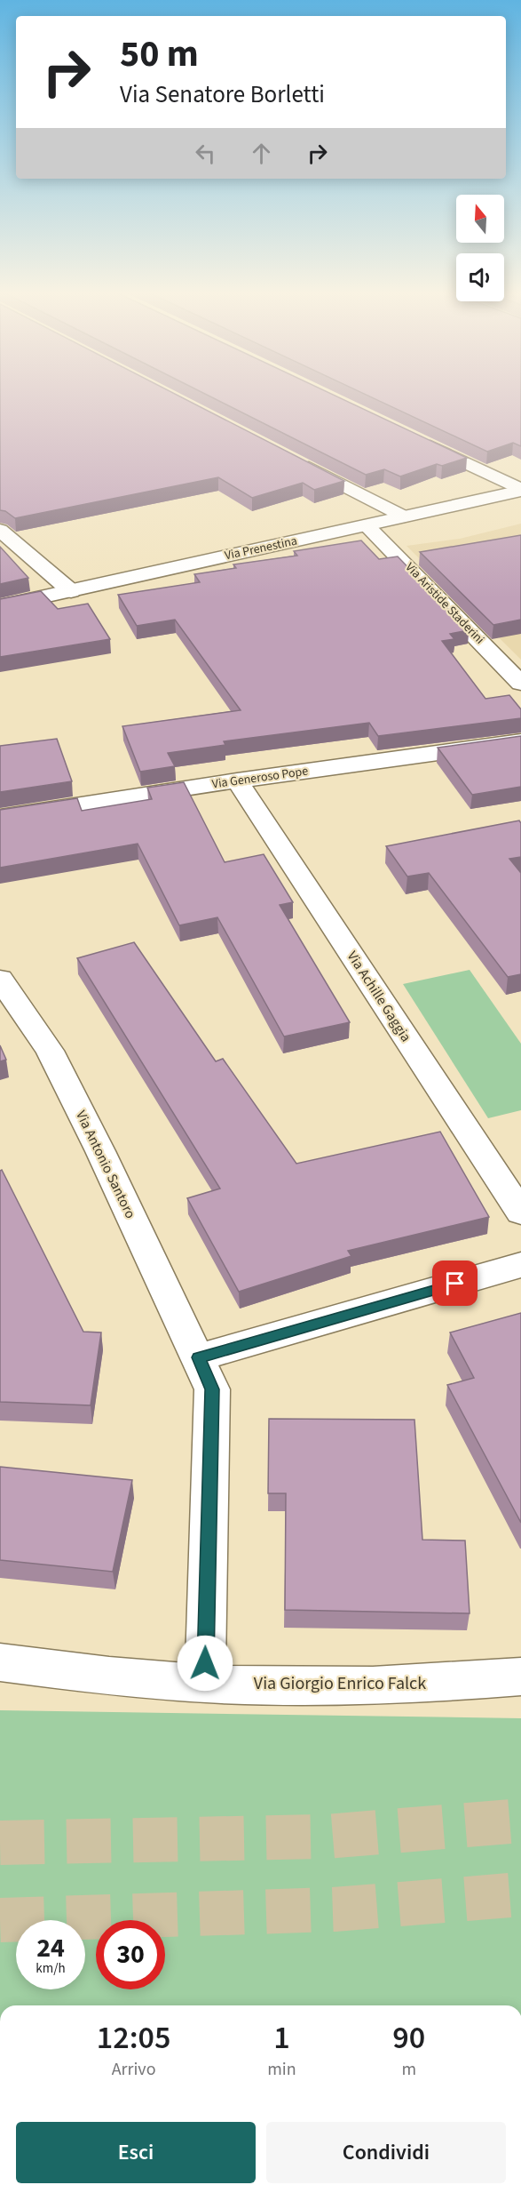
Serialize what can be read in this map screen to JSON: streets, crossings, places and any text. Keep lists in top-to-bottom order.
{
  "streets": {
    "street": [
      "Via Prenestina",
      "Via Aristide Staderini",
      "Via Generoso Pope",
      "Via Achille Gaggia",
      "Via Antonio Santoro",
      "Via Giorgio Enrico Falck"
    ]
  },
  "crossings": [
    ["Via Prenestina", "Via Aristide Staderini"],
    ["Via Generoso Pope", "Via Achille Gaggia"],
    ["Via Antonio Santoro", "Via Giorgio Enrico Falck"]
  ],
  "north": "top",
  "page": {
    "turn": ["50 m", "Via Senatore Borletti"],
    "speed": "24 km/h",
    "limit": "30",
    "eta": [
      "12:05",
      "Arrivo",
      "1",
      "min",
      "90",
      "m"
    ],
    "buttons": ["Esci", "Condividi"]
  }
}
